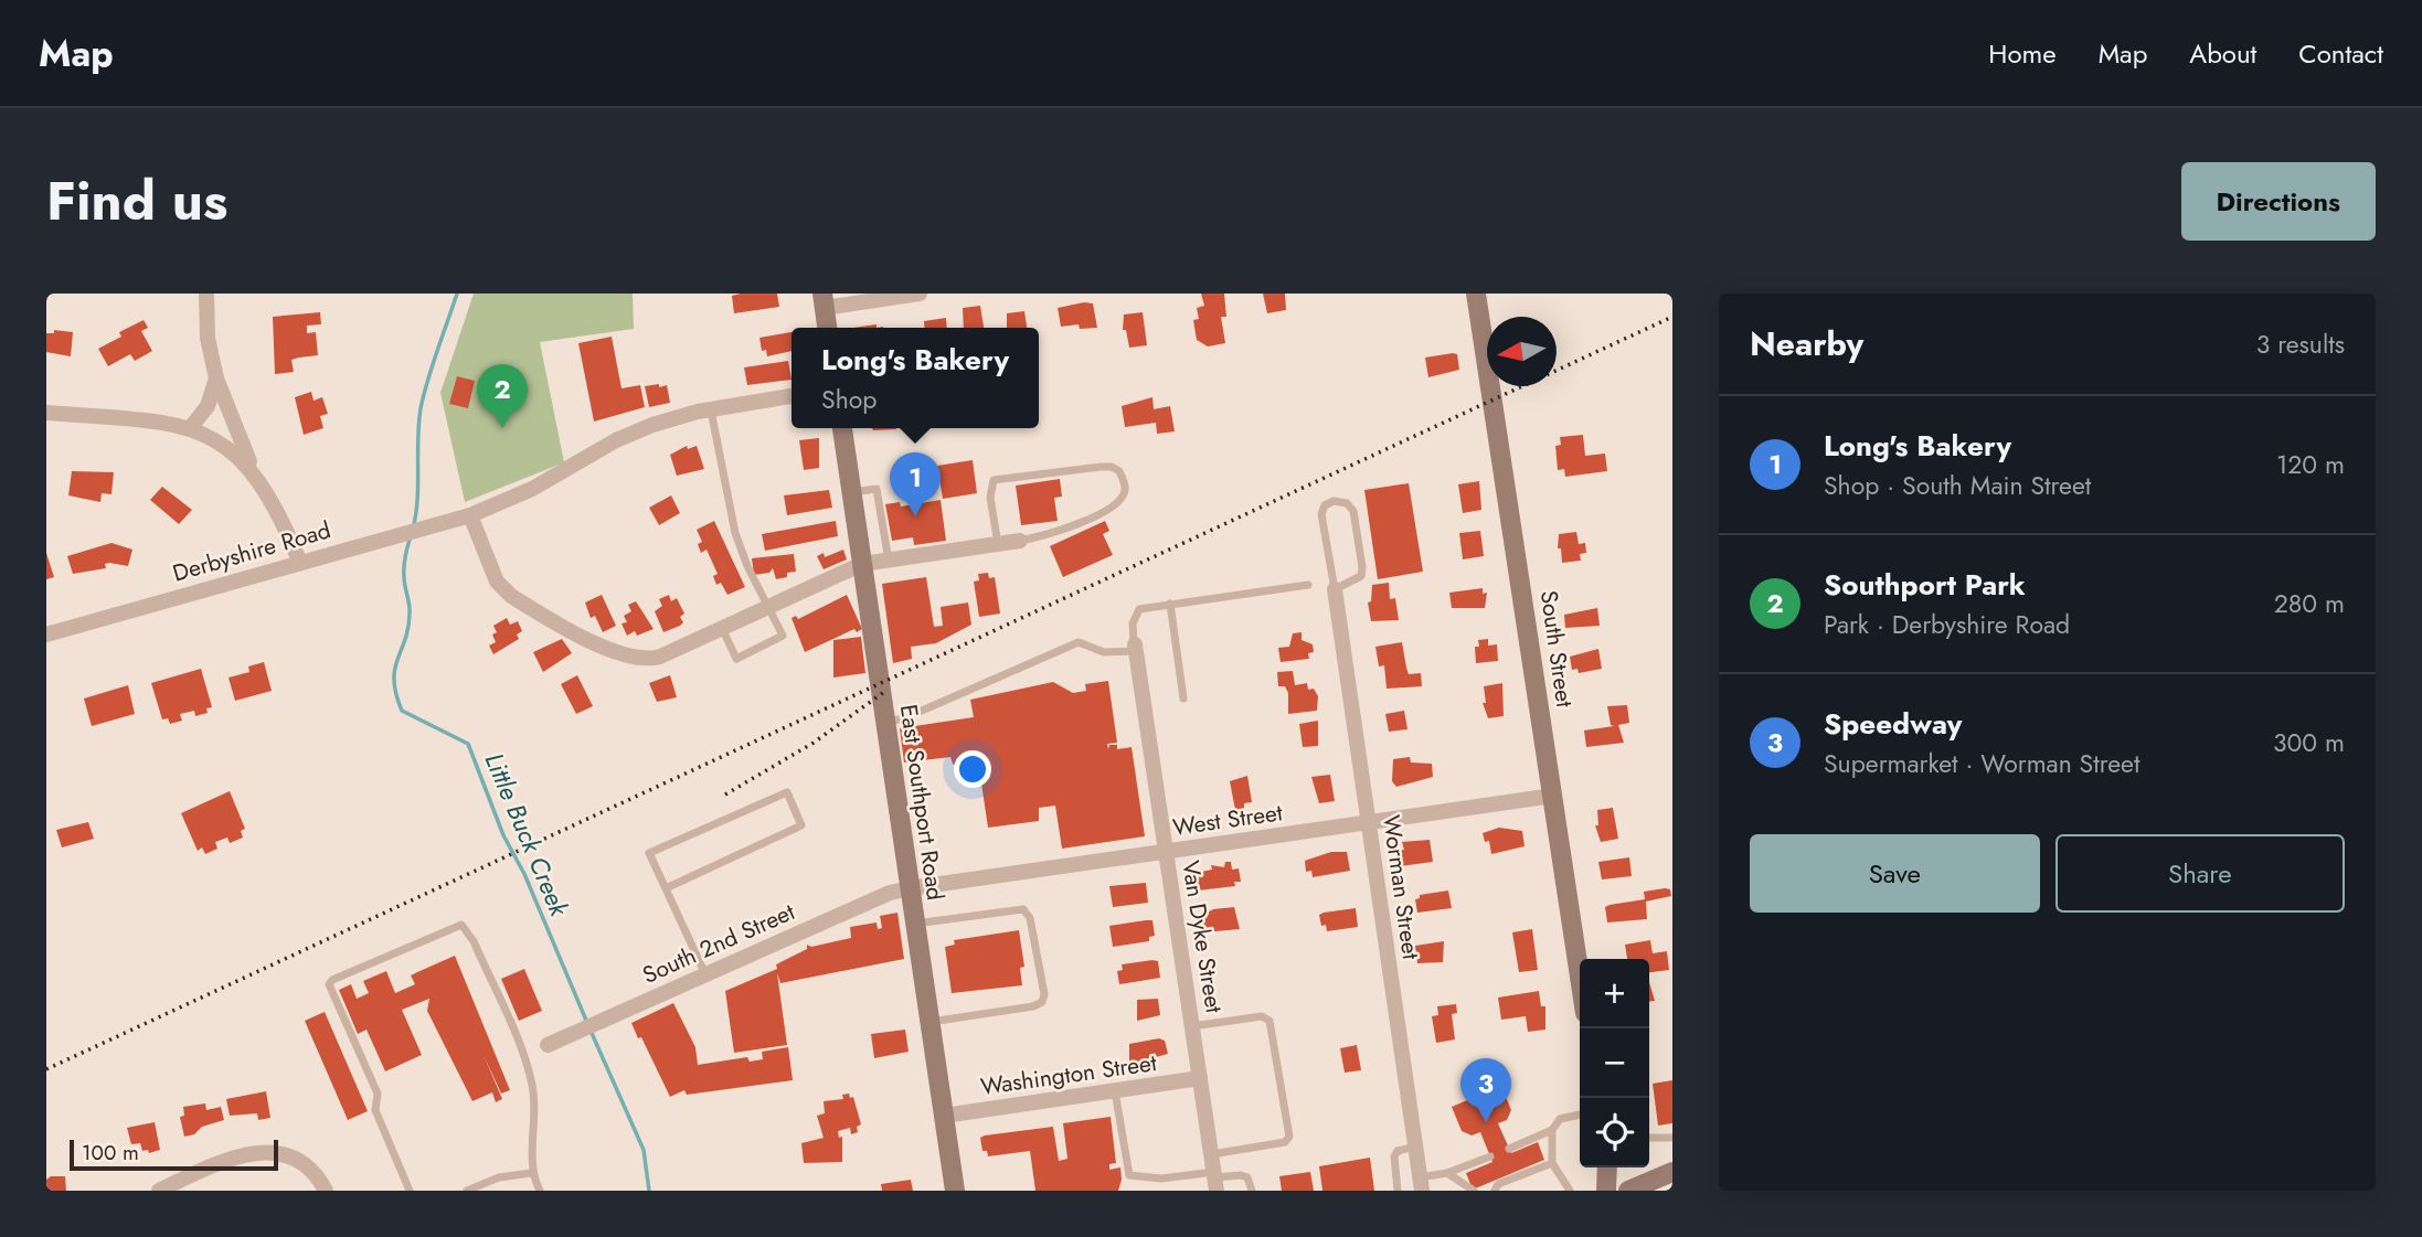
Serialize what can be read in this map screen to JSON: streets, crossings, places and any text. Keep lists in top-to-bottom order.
{
  "streets": {
    "main road": ["South Street", "East Southport Road"],
    "street": [
      "Derbyshire Road",
      "West Street",
      "Worman Street",
      "Van Dyke Street",
      "South 2nd Street",
      "Washington Street"
    ]
  },
  "crossings": [
    ["South Street", "West Street"],
    ["East Southport Road", "West Street"],
    ["East Southport Road", "South 2nd Street"],
    ["East Southport Road", "Washington Street"],
    ["West Street", "Worman Street"],
    ["West Street", "Van Dyke Street"],
    ["West Street", "South 2nd Street"],
    ["Van Dyke Street", "Washington Street"]
  ],
  "water": ["Little Buck Creek"],
  "scale_bar": "100 m",
  "north": "left",
  "page": {
    "header": "Map",
    "nav": [
      "Home",
      "Map",
      "About",
      "Contact"
    ],
    "title": "Find us",
    "buttons": [
      "Directions",
      ["Save", "Share"]
    ],
    "heading": ["Nearby", "3 results"],
    "popup": ["Long's Bakery", "Shop"],
    "pins": ["2", "1", "3"],
    "list": [
      {
        "mark": "1",
        "name": "Long's Bakery",
        "note": "Shop · South Main Street",
        "value": "120 m"
      },
      {
        "mark": "2",
        "name": "Southport Park",
        "note": "Park · Derbyshire Road",
        "value": "280 m"
      },
      {
        "mark": "3",
        "name": "Speedway",
        "note": "Supermarket · Worman Street",
        "value": "300 m"
      }
    ],
    "map_buttons": ["+", "−"],
    "scale": "100 m"
  }
}
